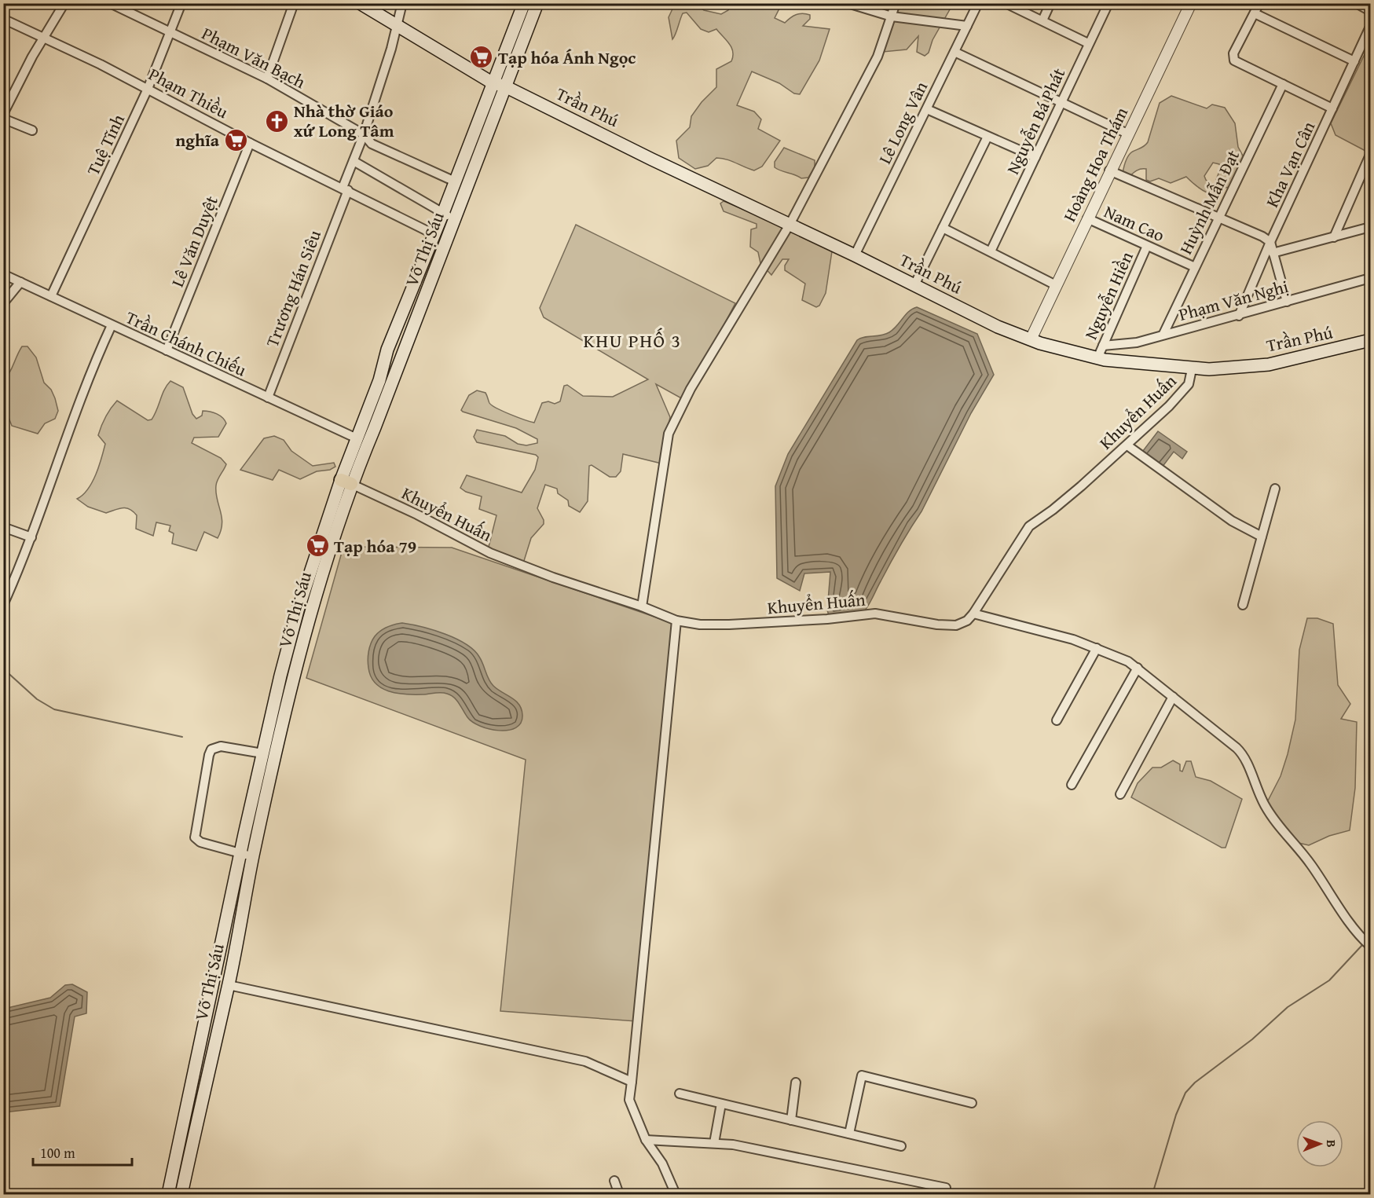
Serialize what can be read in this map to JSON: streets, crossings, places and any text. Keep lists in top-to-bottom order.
{
  "streets": {
    "main road": ["Trần Phú", "Võ Thị Sáu"],
    "street": [
      "Phạm Văn Bạch",
      "Phạm Thiều",
      "Nguyễn Bá Phát",
      "Lê Long Vân",
      "Tuệ Tĩnh",
      "Hoàng Hoa Thám",
      "Kha Vạn Cân",
      "Huỳnh Mẫn Đạt",
      "Nam Cao",
      "Lê Văn Duyệt",
      "Trương Hán Siêu",
      "Nguyễn Hiền",
      "Phạm Văn Nghị",
      "Trần Chánh Chiếu",
      "Khuyển Huấn"
    ]
  },
  "crossings": [
    ["Phạm Văn Bạch", "Tuệ Tĩnh"],
    ["Phạm Văn Bạch", "Võ Thị Sáu"],
    ["Phạm Văn Bạch", "Trương Hán Siêu"],
    ["Phạm Thiều", "Tuệ Tĩnh"],
    ["Phạm Thiều", "Lê Văn Duyệt"],
    ["Phạm Thiều", "Võ Thị Sáu"],
    ["Phạm Thiều", "Trương Hán Siêu"],
    ["Trần Phú", "Lê Long Vân"],
    ["Trần Phú", "Hoàng Hoa Thám"],
    ["Trần Phú", "Võ Thị Sáu"],
    ["Trần Phú", "Trương Hán Siêu"],
    ["Trần Phú", "Nguyễn Hiền"],
    ["Trần Phú", "Khuyển Huấn"],
    ["Tuệ Tĩnh", "Trần Chánh Chiếu"],
    ["Hoàng Hoa Thám", "Nam Cao"],
    ["Kha Vạn Cân", "Phạm Văn Nghị"],
    ["Huỳnh Mẫn Đạt", "Nam Cao"],
    ["Huỳnh Mẫn Đạt", "Phạm Văn Nghị"],
    ["Nam Cao", "Nguyễn Hiền"],
    ["Lê Văn Duyệt", "Trần Chánh Chiếu"],
    ["Võ Thị Sáu", "Trần Chánh Chiếu"],
    ["Võ Thị Sáu", "Khuyển Huấn"],
    ["Trương Hán Siêu", "Trần Chánh Chiếu"],
    ["Nguyễn Hiền", "Phạm Văn Nghị"]
  ],
  "districts": ["KHU PHỐ 3"],
  "places": {
    "supermarket": ["Tạp hóa Ánh Ngọc", "nghĩa", "Tạp hóa 79"],
    "church": ["Nhà thờ Giáo xứ Long Tâm"]
  },
  "scale_bar": "100 m",
  "north": "right"
}
